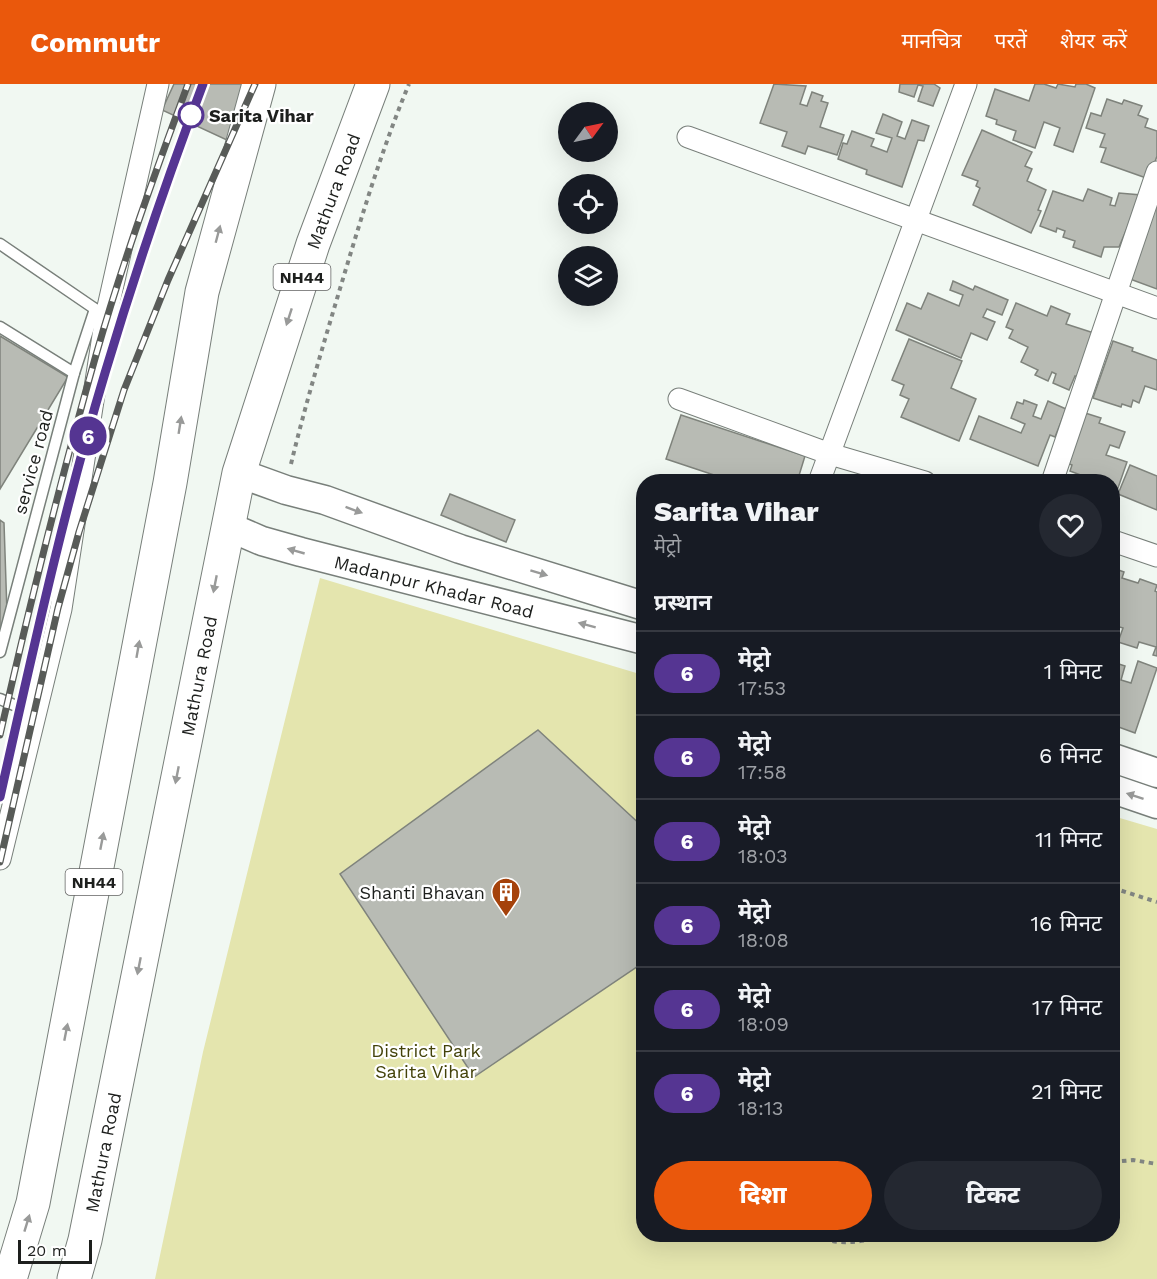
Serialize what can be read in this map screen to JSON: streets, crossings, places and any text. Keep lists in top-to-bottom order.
{
  "streets": {
    "highway": ["Mathura Road", "NH44"],
    "street": ["Madanpur Khadar Road"],
    "lane": ["service road"]
  },
  "crossings": [
    ["Mathura Road", "Madanpur Khadar Road"]
  ],
  "parks": ["District Park Sarita Vihar"],
  "places": {
    "other": ["Sarita Vihar"],
    "building": ["Shanti Bhavan"]
  },
  "lines": ["metro line 6"],
  "scale_bar": "20 m",
  "north": "top right",
  "page": {
    "header": "Commutr",
    "nav": ["मानचित्र", "परतें", "शेयर करें"],
    "on_map": "6",
    "heading": [
      ["Sarita Vihar", "मेट्रो"],
      "प्रस्थान"
    ],
    "list": [
      {
        "mark": "6",
        "name": "मेट्रो",
        "note": "17:53",
        "value": "1 मिनट"
      },
      {
        "mark": "6",
        "name": "मेट्रो",
        "note": "17:58",
        "value": "6 मिनट"
      },
      {
        "mark": "6",
        "name": "मेट्रो",
        "note": "18:03",
        "value": "11 मिनट"
      },
      {
        "mark": "6",
        "name": "मेट्रो",
        "note": "18:08",
        "value": "16 मिनट"
      },
      {
        "mark": "6",
        "name": "मेट्रो",
        "note": "18:09",
        "value": "17 मिनट"
      },
      {
        "mark": "6",
        "name": "मेट्रो",
        "note": "18:13",
        "value": "21 मिनट"
      }
    ],
    "buttons": ["दिशा", "टिकट"],
    "scale": "20 m"
  }
}
